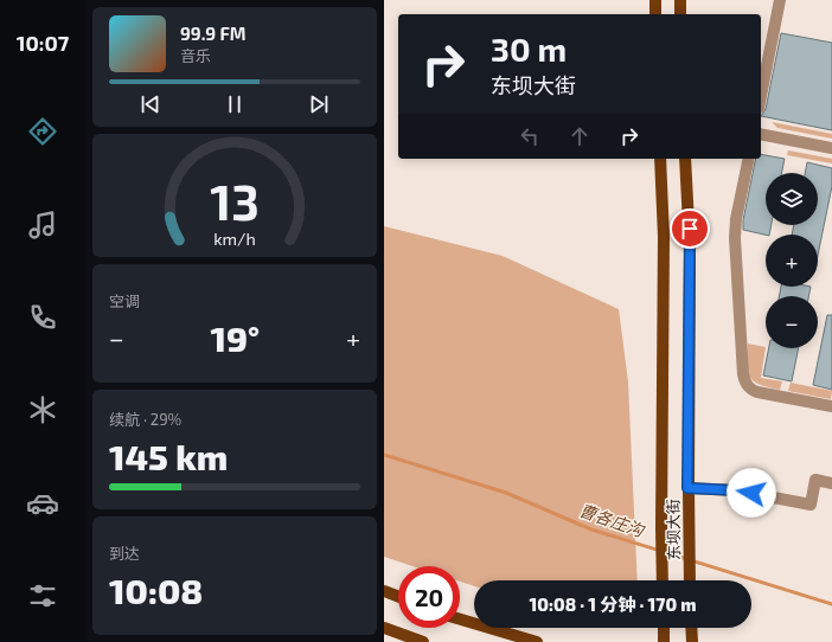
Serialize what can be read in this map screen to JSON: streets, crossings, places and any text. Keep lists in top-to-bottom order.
{
  "streets": {
    "main road": ["东坝大街"]
  },
  "water": ["曹各庄沟"],
  "page": {
    "tabs": "10:07",
    "turn": ["30 m", "东坝大街"],
    "song": ["99.9 FM", "音乐"],
    "map_buttons": ["+", "−"],
    "tile": [
      "空调",
      ["续航 · 29%", "145 km"],
      ["到达", "10:08"]
    ],
    "heat": ["−", "19°", "+"],
    "limit": "20",
    "trip": "10:08 · 1 分钟 · 170 m",
    "gauge": ["13", "km/h"]
  }
}
